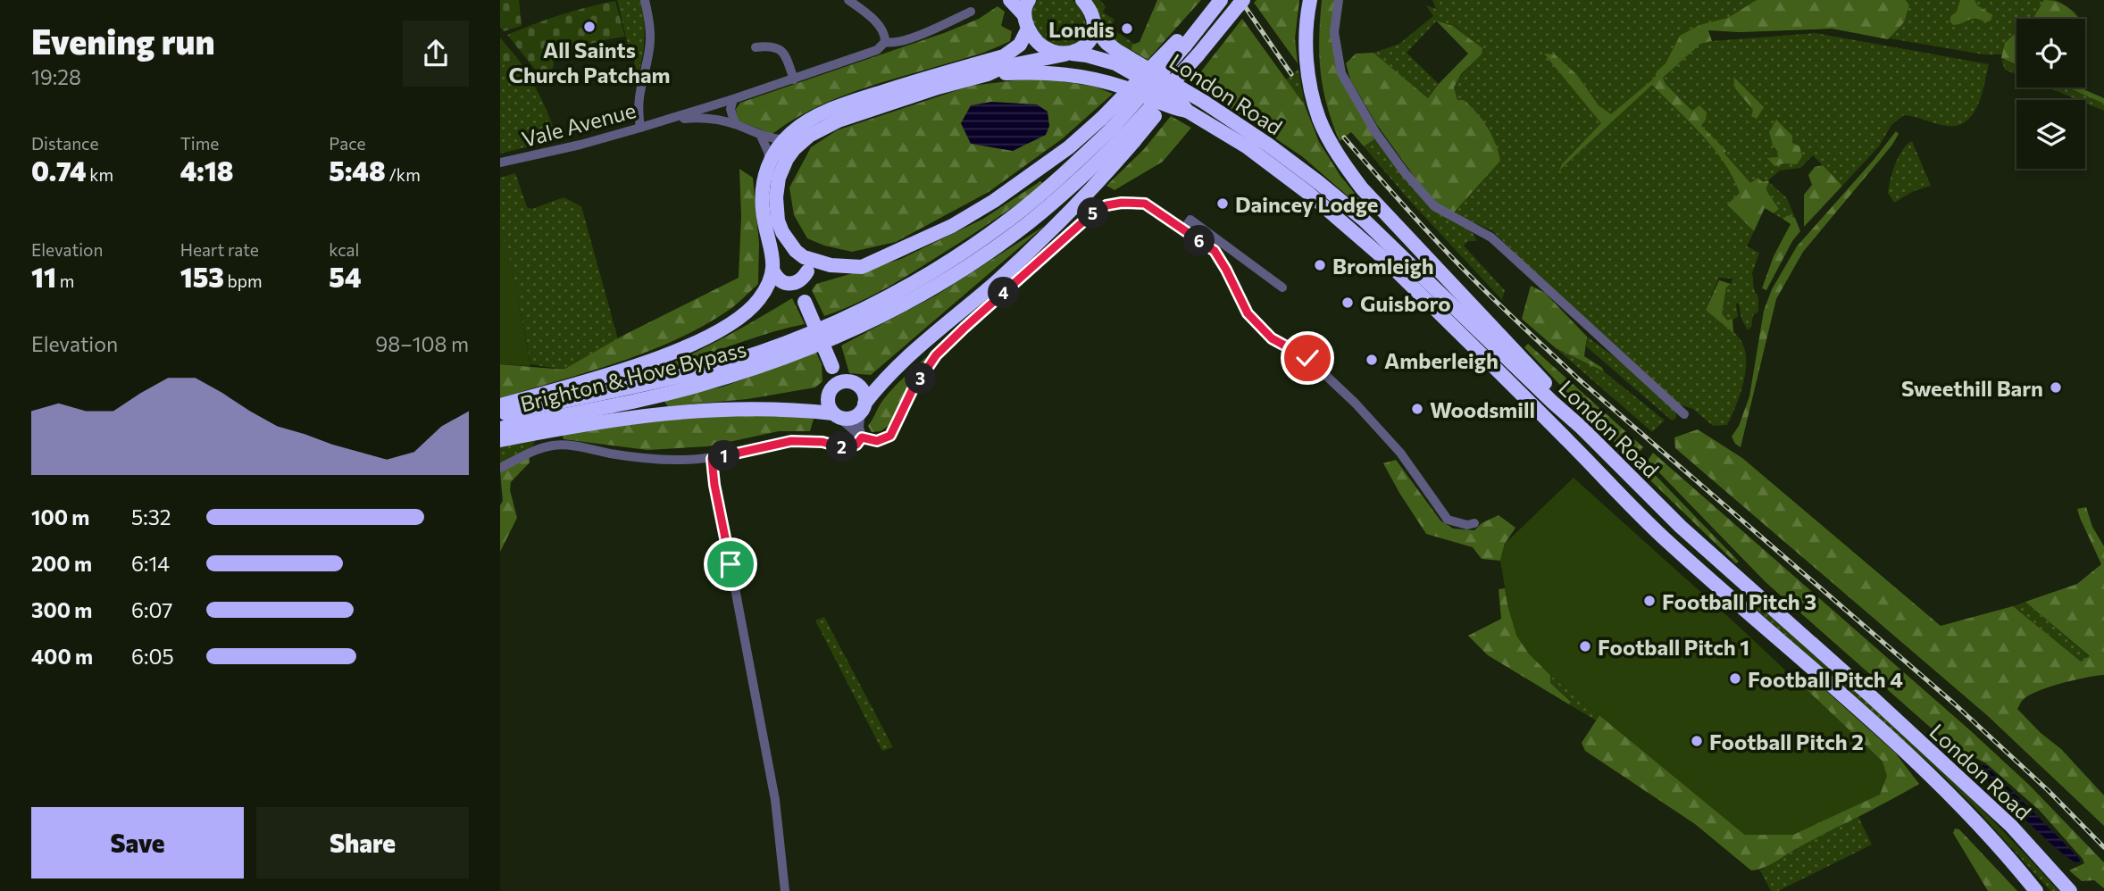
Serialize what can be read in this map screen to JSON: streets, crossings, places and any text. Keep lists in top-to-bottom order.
{
  "streets": {
    "highway": ["London Road", "Brighton & Hove Bypass"],
    "street": ["Vale Avenue"]
  },
  "places": [
    "All Saints Church Patcham",
    "Londis",
    "Daincey Lodge",
    "Bromleigh",
    "Guisboro",
    "Amberleigh",
    "Sweethill Barn",
    "Woodsmill",
    "Football Pitch 3",
    "Football Pitch 1",
    "Football Pitch 4",
    "Football Pitch 2"
  ],
  "page": {
    "heading": ["Evening run", "19:28"],
    "stats": [
      ["Distance", "0.74 km"],
      ["Time", "4:18"],
      ["Pace", "5:48 /km"],
      ["Elevation", "11 m"],
      ["Heart rate", "153 bpm"],
      ["kcal", "54"]
    ],
    "pins": [
      "5",
      "6",
      "4",
      "3",
      "2",
      "1"
    ],
    "chart": ["Elevation", "98–108 m"],
    "list": [
      {
        "name": "100 m",
        "note": "5:32"
      },
      {
        "name": "200 m",
        "note": "6:14"
      },
      {
        "name": "300 m",
        "note": "6:07"
      },
      {
        "name": "400 m",
        "note": "6:05"
      }
    ],
    "buttons": ["Save", "Share"]
  }
}
